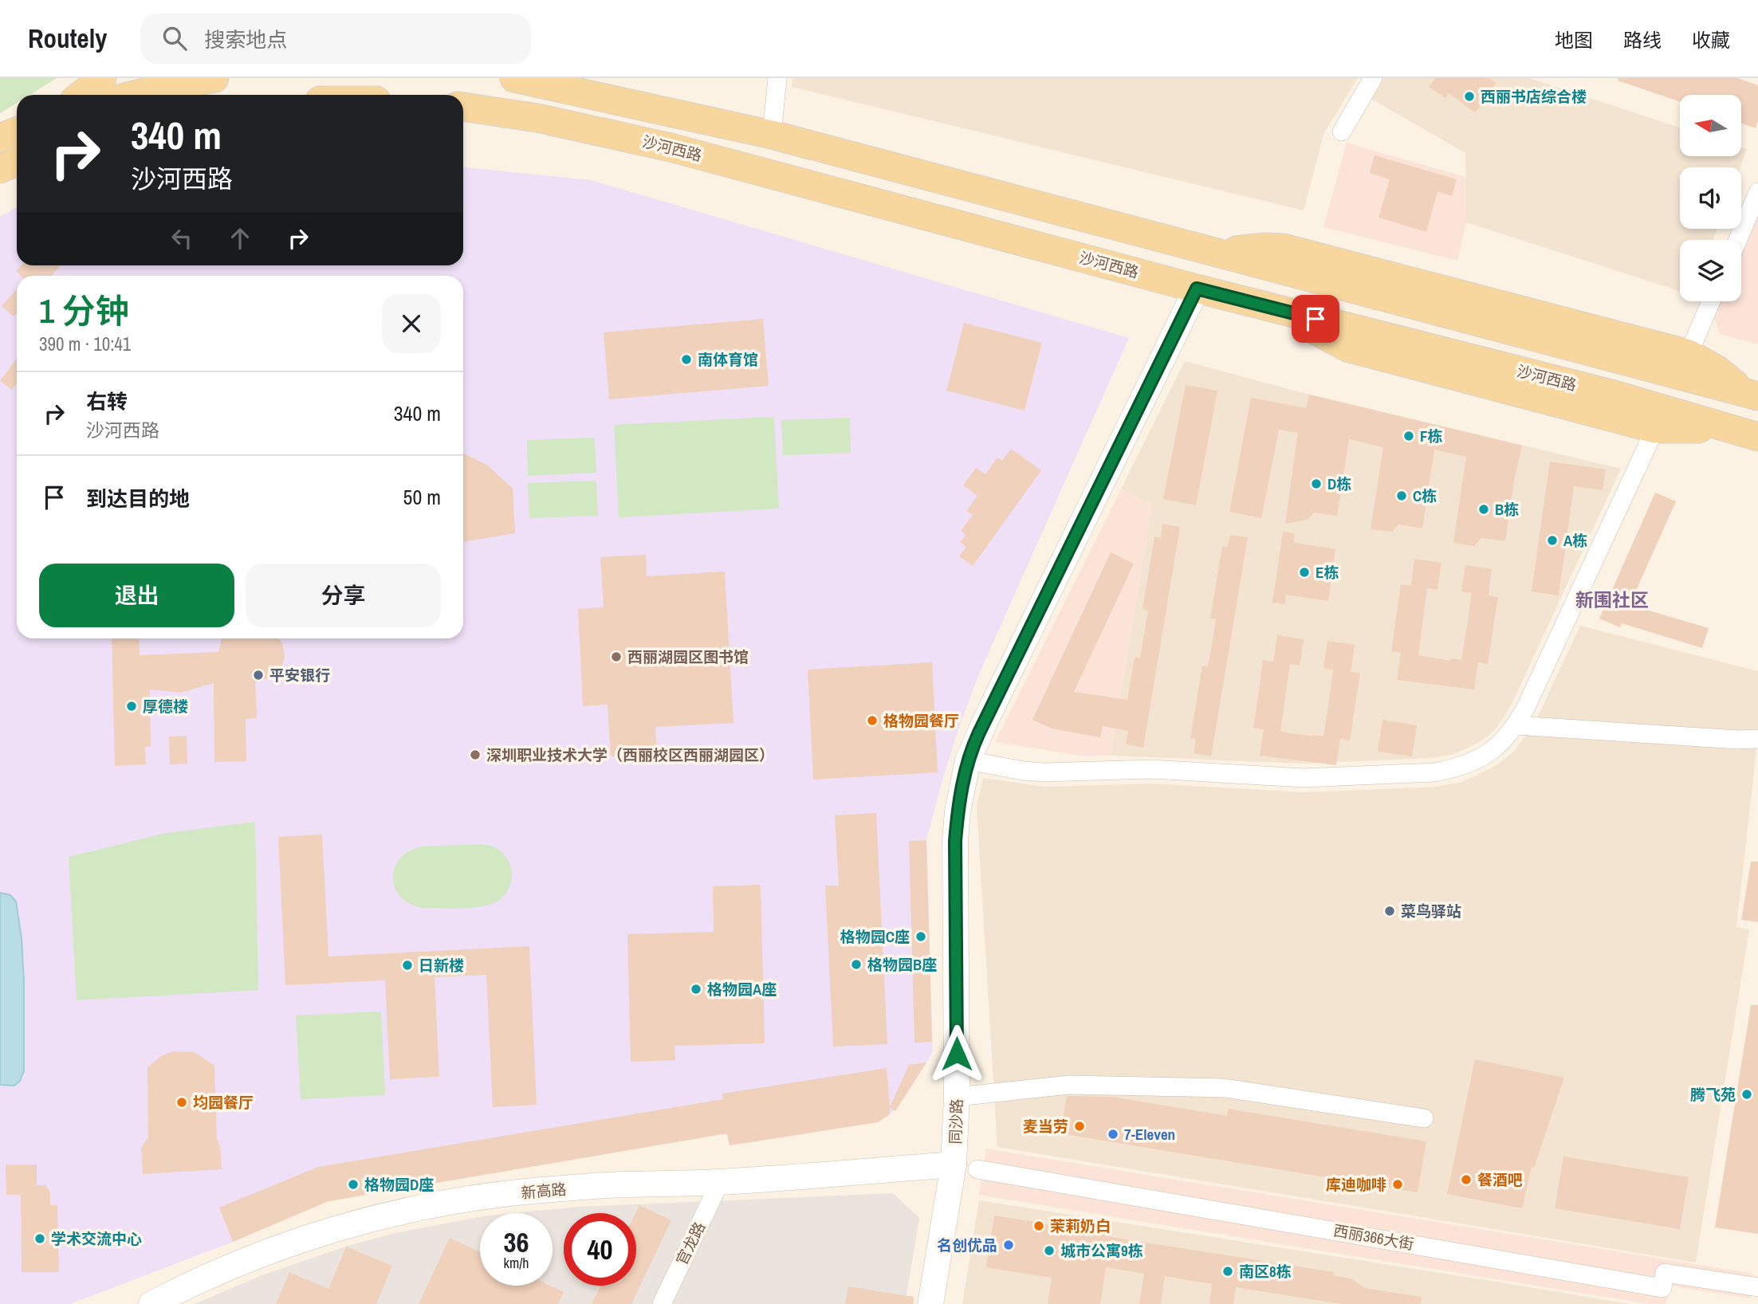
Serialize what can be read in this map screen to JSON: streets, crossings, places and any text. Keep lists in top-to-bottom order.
{
  "streets": {
    "main road": ["沙河西路"],
    "street": [
      "同沙路",
      "新高路",
      "西丽366大街",
      "官龙路"
    ]
  },
  "crossings": [
    ["沙河西路", "同沙路"],
    ["同沙路", "新高路"],
    ["同沙路", "西丽366大街"],
    ["新高路", "西丽366大街"],
    ["新高路", "官龙路"]
  ],
  "districts": ["新围社区"],
  "places": [
    "西丽书店综合楼",
    "南体育馆",
    "F栋",
    "D栋",
    "C栋",
    "B栋",
    "A栋",
    "E栋",
    "西丽湖园区图书馆",
    "平安银行",
    "厚德楼",
    "格物园餐厅",
    "深圳职业技术大学（西丽校区西丽湖园区）",
    "菜鸟驿站",
    "格物园C座",
    "格物园B座",
    "日新楼",
    "格物园A座",
    "腾飞苑",
    "均园餐厅",
    "麦当劳",
    "7-Eleven",
    "餐酒吧",
    "格物园D座",
    "库迪咖啡",
    "茉莉奶白",
    "学术交流中心",
    "名创优品",
    "城市公寓9栋",
    "南区8栋"
  ],
  "north": "left",
  "page": {
    "header": "Routely",
    "search": "搜索地点",
    "nav": ["地图", "路线", "收藏"],
    "turn": ["340 m", "沙河西路"],
    "heading": ["1 分钟", "390 m · 10:41"],
    "list": [
      {
        "name": "右转",
        "note": "沙河西路",
        "value": "340 m"
      },
      {
        "name": "到达目的地",
        "value": "50 m"
      }
    ],
    "buttons": ["退出", "分享"],
    "speed": "36 km/h",
    "limit": "40"
  }
}
